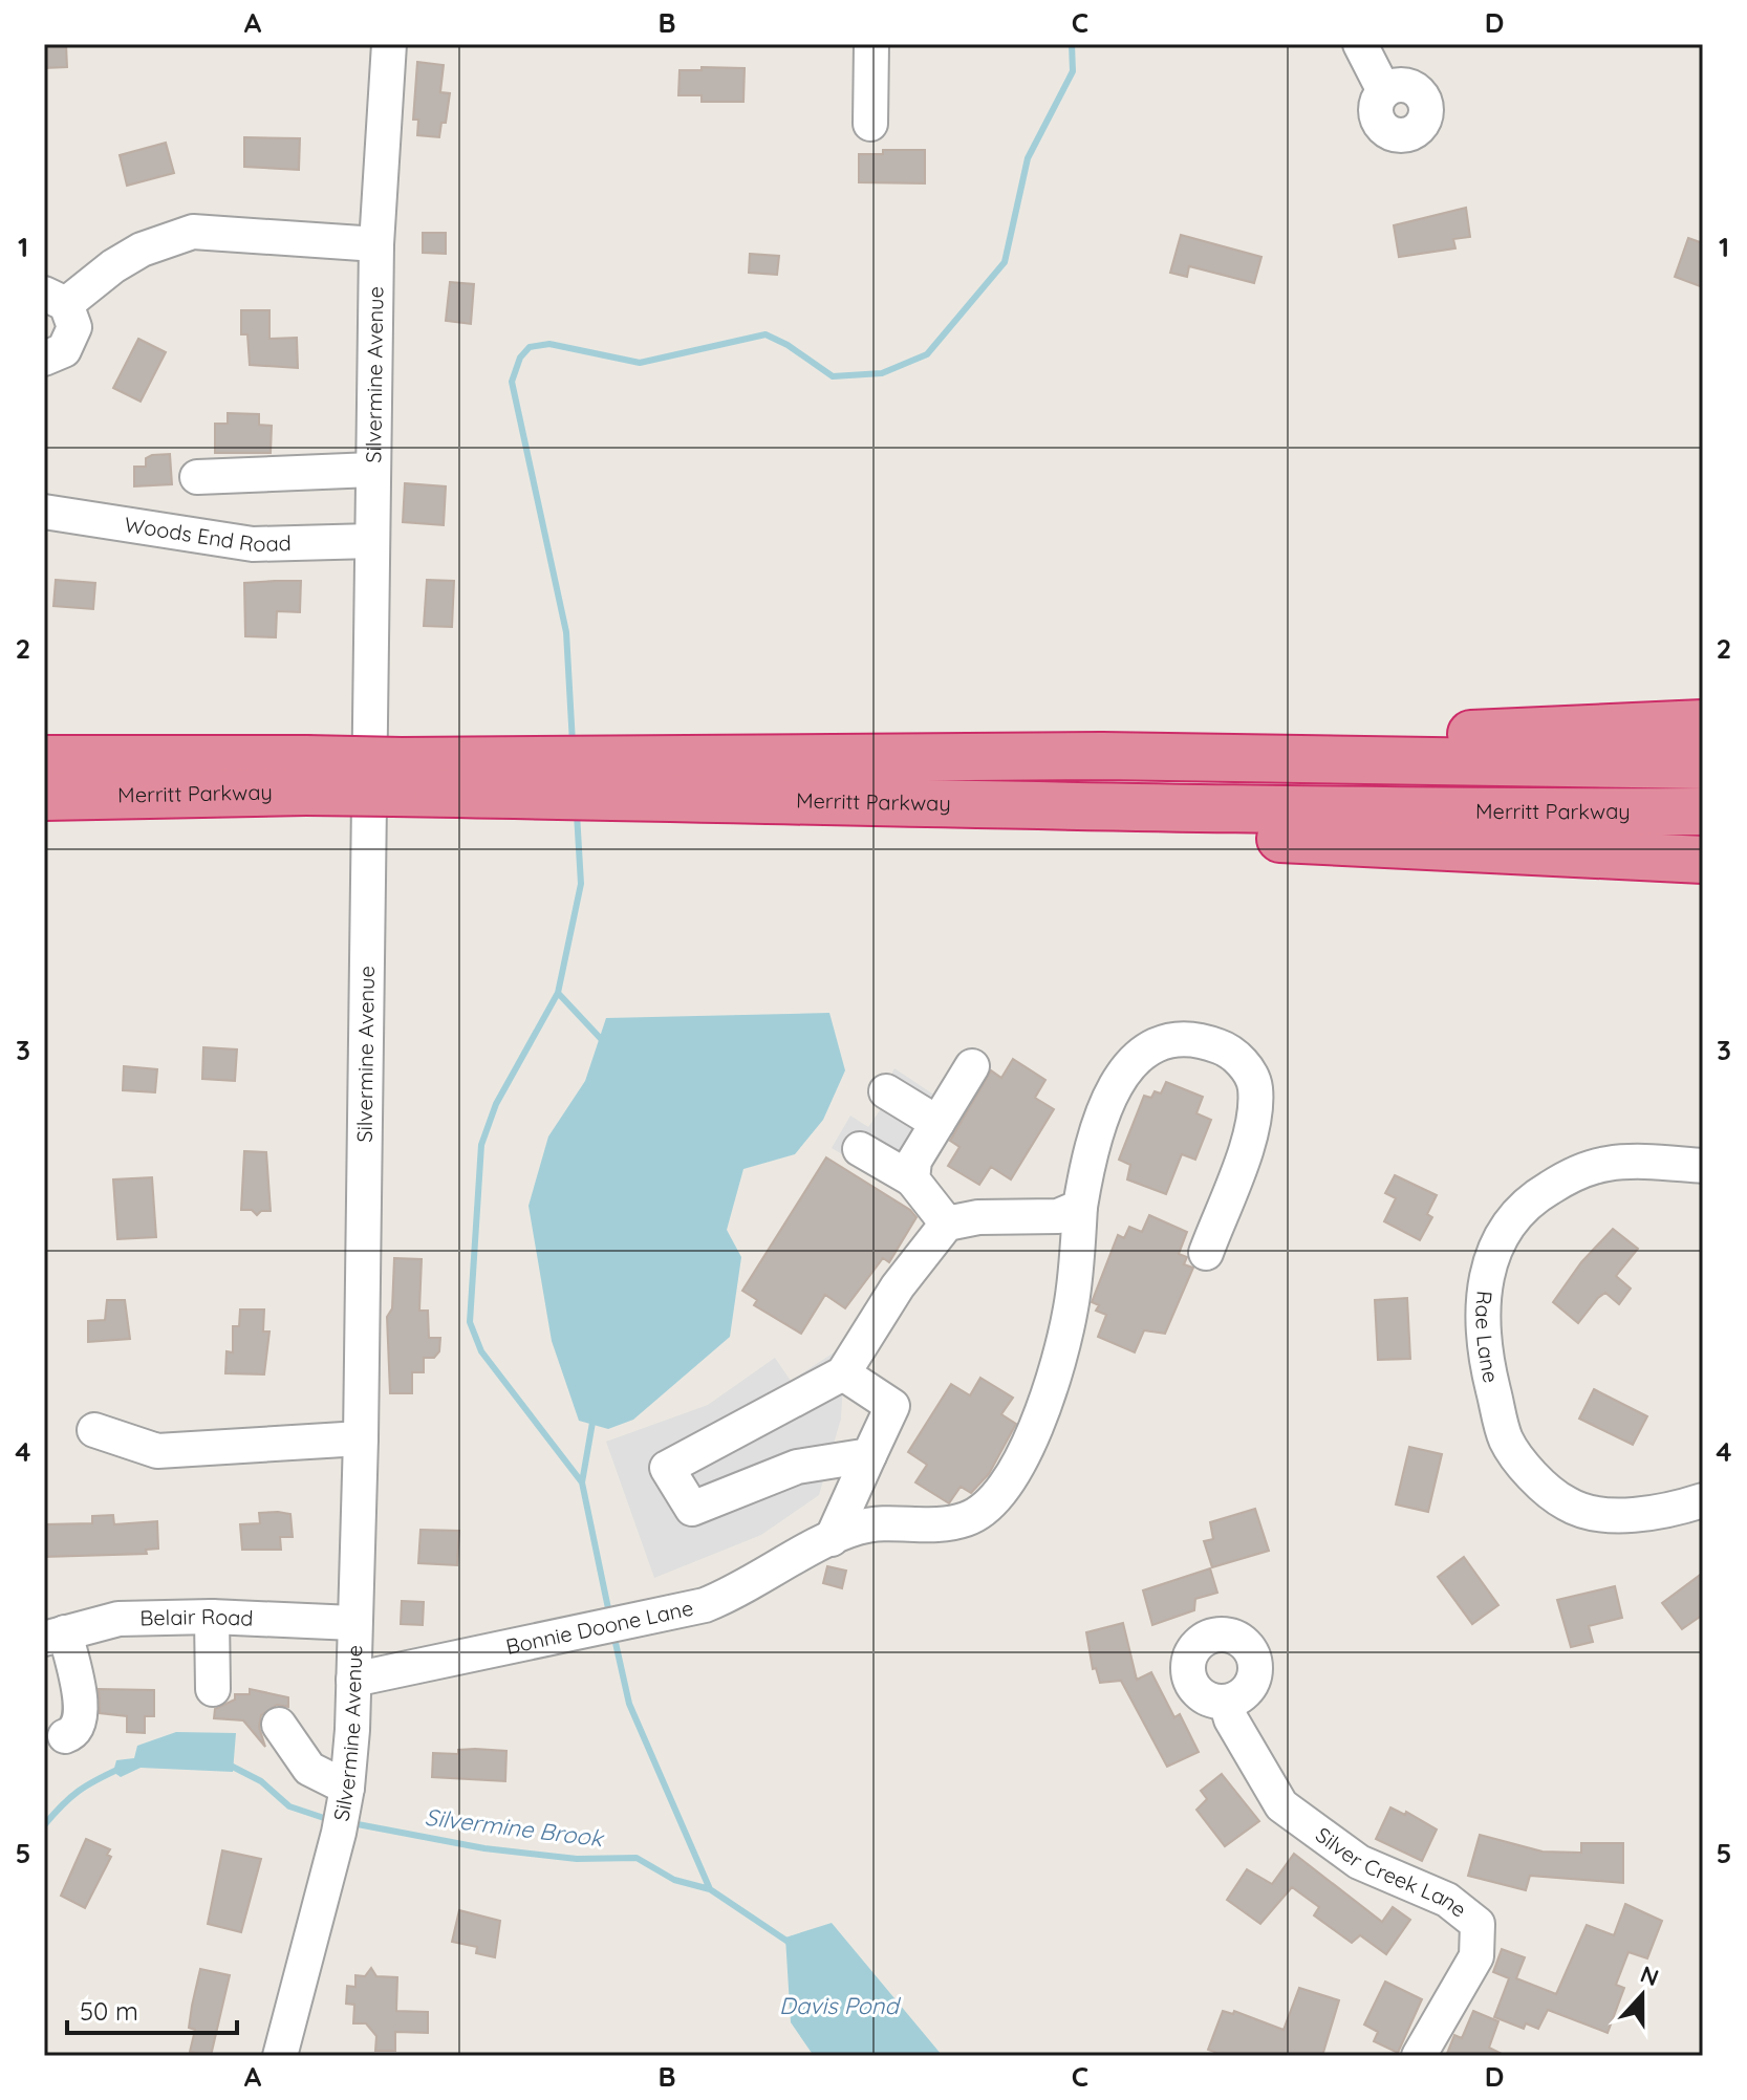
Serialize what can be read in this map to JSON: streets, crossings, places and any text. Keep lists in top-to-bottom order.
{
  "streets": {
    "highway": ["Merritt Parkway"],
    "street": [
      "Silvermine Avenue",
      "Woods End Road",
      "Rae Lane",
      "Belair Road",
      "Bonnie Doone Lane",
      "Silver Creek Lane"
    ]
  },
  "crossings": [
    ["Silvermine Avenue", "Woods End Road"],
    ["Silvermine Avenue", "Belair Road"],
    ["Silvermine Avenue", "Bonnie Doone Lane"]
  ],
  "water": ["Silvermine Brook", "Davis Pond"],
  "scale_bar": "50 m",
  "north": "top",
  "grid": {
    "columns": [
      "A",
      "B",
      "C",
      "D"
    ],
    "rows": [
      "1",
      "2",
      "3",
      "4",
      "5"
    ]
  }
}
